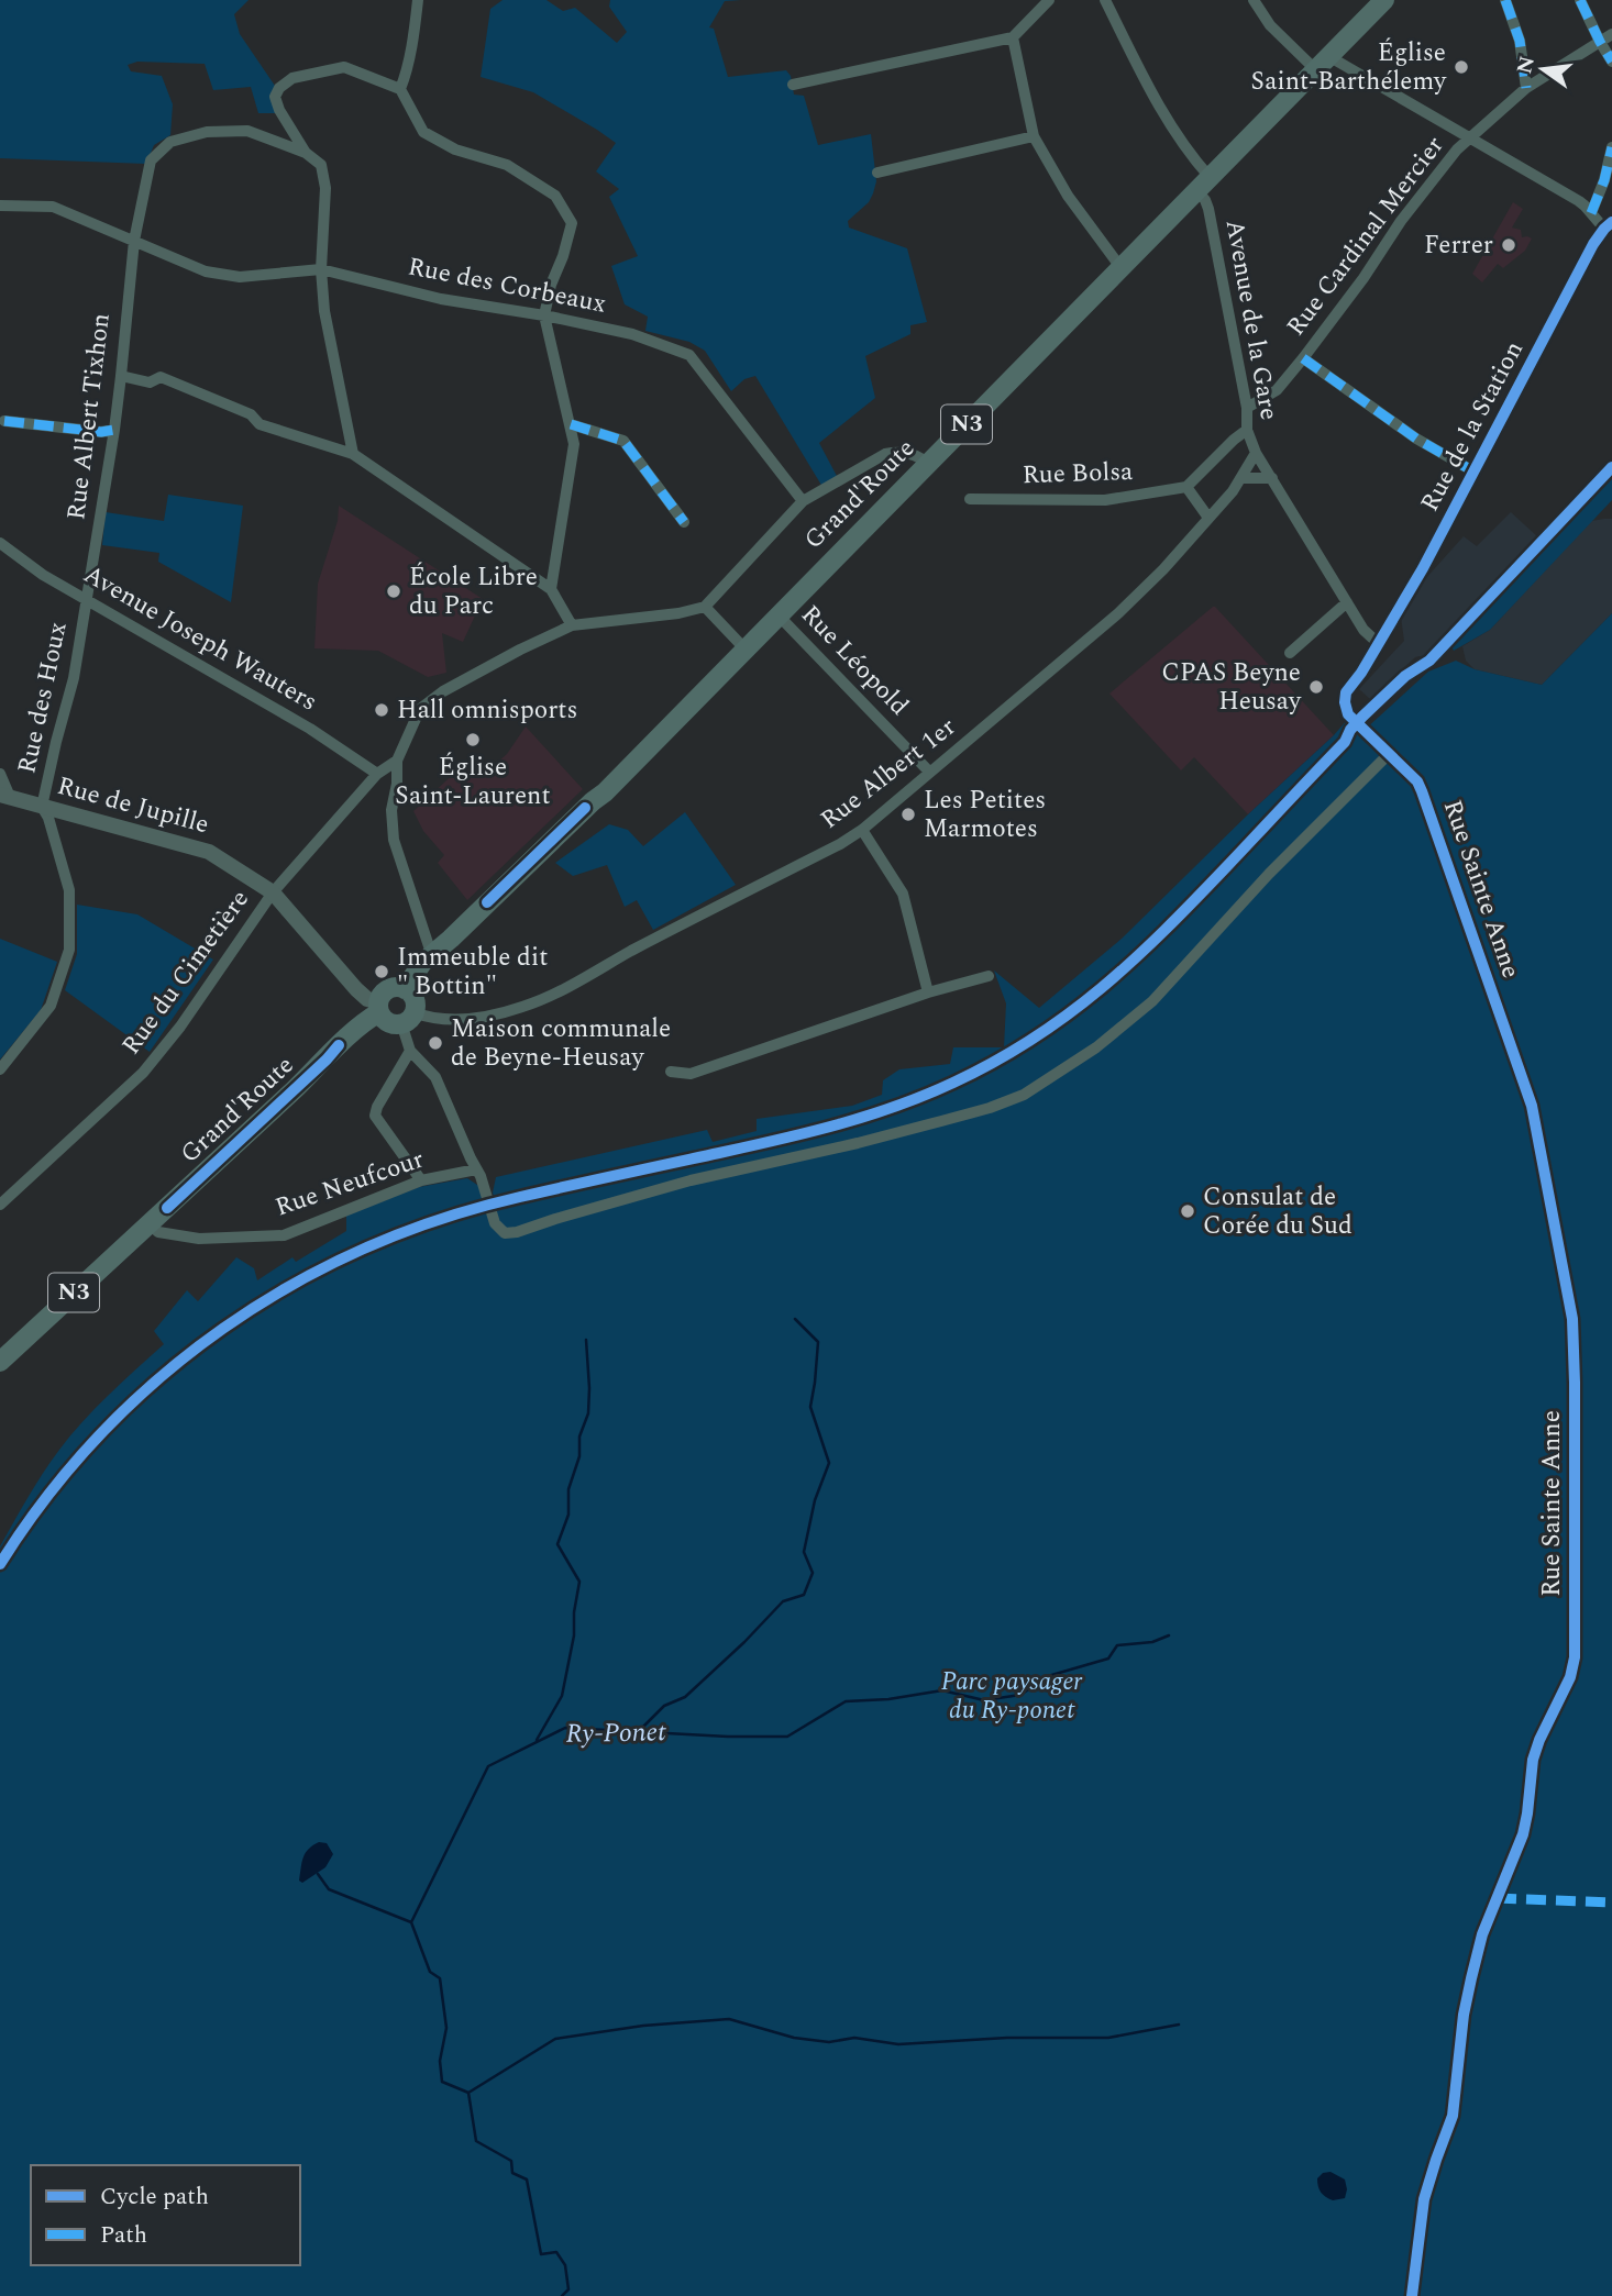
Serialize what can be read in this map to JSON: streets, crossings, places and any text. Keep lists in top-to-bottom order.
{
  "streets": {
    "main road": ["N3", "Grand'Route"],
    "street": [
      "Rue Cardinal Mercier",
      "Rue des Corbeaux",
      "Avenue de la Gare",
      "Rue Albert Tixhon",
      "Rue de la Station",
      "Rue Bolsa",
      "Avenue Joseph Wauters",
      "Rue Léopold",
      "Rue des Houx",
      "Rue Albert 1er",
      "Rue de Jupille",
      "Rue Sainte Anne",
      "Rue du Cimetière",
      "Rue Neufcour"
    ]
  },
  "crossings": [
    ["Rue Cardinal Mercier", "Avenue de la Gare"],
    ["Rue des Corbeaux", "Rue Albert Tixhon"],
    ["Avenue de la Gare", "Rue de la Station"],
    ["Avenue de la Gare", "Grand'Route"],
    ["Avenue de la Gare", "Rue Albert 1er"],
    ["Avenue de la Gare", "Rue Sainte Anne"],
    ["Rue Albert Tixhon", "Avenue Joseph Wauters"],
    ["Rue Albert Tixhon", "Rue des Houx"],
    ["Rue de la Station", "Rue Sainte Anne"],
    ["Grand'Route", "Rue Léopold"],
    ["Grand'Route", "Rue Albert 1er"],
    ["Grand'Route", "Rue de Jupille"],
    ["Grand'Route", "Rue Neufcour"],
    ["Avenue Joseph Wauters", "Rue des Houx"],
    ["Avenue Joseph Wauters", "Rue du Cimetière"],
    ["Rue Léopold", "Rue Albert 1er"],
    ["Rue des Houx", "Rue de Jupille"],
    ["Rue Albert 1er", "Rue de Jupille"],
    ["Rue de Jupille", "Rue du Cimetière"]
  ],
  "water": ["Ry-Ponet"],
  "parks": ["Parc paysager du Ry-ponet"],
  "places": [
    "Église Saint-Barthélemy",
    "Ferrer",
    "École Libre du Parc",
    "CPAS Beyne Heusay",
    "Hall omnisports",
    "Église Saint-Laurent",
    "Les Petites Marmotes",
    "Immeuble dit \" Bottin\"",
    "Maison communale de Beyne-Heusay",
    "Consulat de Corée du Sud"
  ],
  "legend": ["Cycle path", "Path"],
  "north": "left"
}
